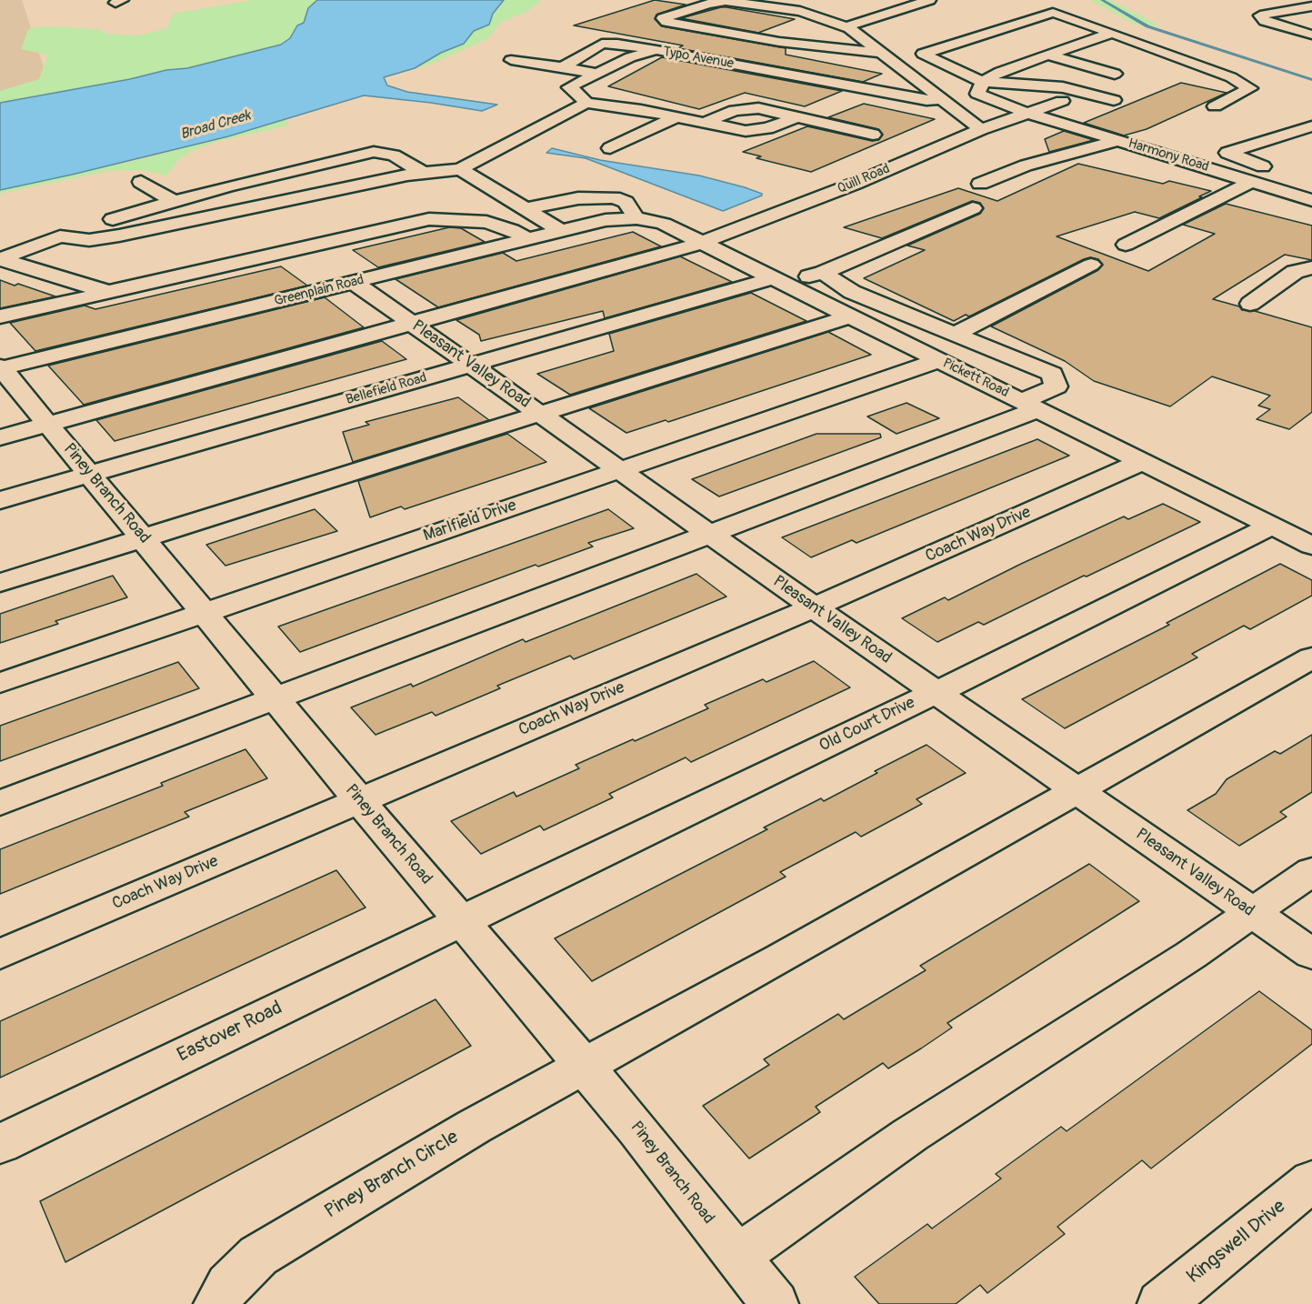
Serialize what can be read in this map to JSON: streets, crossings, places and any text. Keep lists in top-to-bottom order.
{
  "streets": {
    "street": [
      "Typo Avenue",
      "Harmony Road",
      "Quill Road",
      "Greenplain Road",
      "Pleasant Valley Road",
      "Pickett Road",
      "Bellefield Road",
      "Piney Branch Road",
      "Marlfield Drive",
      "Coach Way Drive",
      "Old Court Drive",
      "Eastover Road",
      "Piney Branch Circle",
      "Kingswell Drive"
    ]
  },
  "crossings": [
    ["Harmony Road", "Quill Road"],
    ["Quill Road", "Pleasant Valley Road"],
    ["Quill Road", "Pickett Road"],
    ["Quill Road", "Piney Branch Road"],
    ["Greenplain Road", "Pleasant Valley Road"],
    ["Greenplain Road", "Pickett Road"],
    ["Greenplain Road", "Piney Branch Road"],
    ["Pleasant Valley Road", "Bellefield Road"],
    ["Pleasant Valley Road", "Marlfield Drive"],
    ["Pleasant Valley Road", "Coach Way Drive"],
    ["Pleasant Valley Road", "Old Court Drive"],
    ["Pickett Road", "Bellefield Road"],
    ["Pickett Road", "Marlfield Drive"],
    ["Pickett Road", "Coach Way Drive"],
    ["Pickett Road", "Old Court Drive"],
    ["Bellefield Road", "Piney Branch Road"],
    ["Piney Branch Road", "Marlfield Drive"],
    ["Piney Branch Road", "Coach Way Drive"],
    ["Piney Branch Road", "Old Court Drive"],
    ["Piney Branch Road", "Eastover Road"],
    ["Piney Branch Road", "Piney Branch Circle"],
    ["Old Court Drive", "Eastover Road"]
  ],
  "water": ["Broad Creek"]
}
